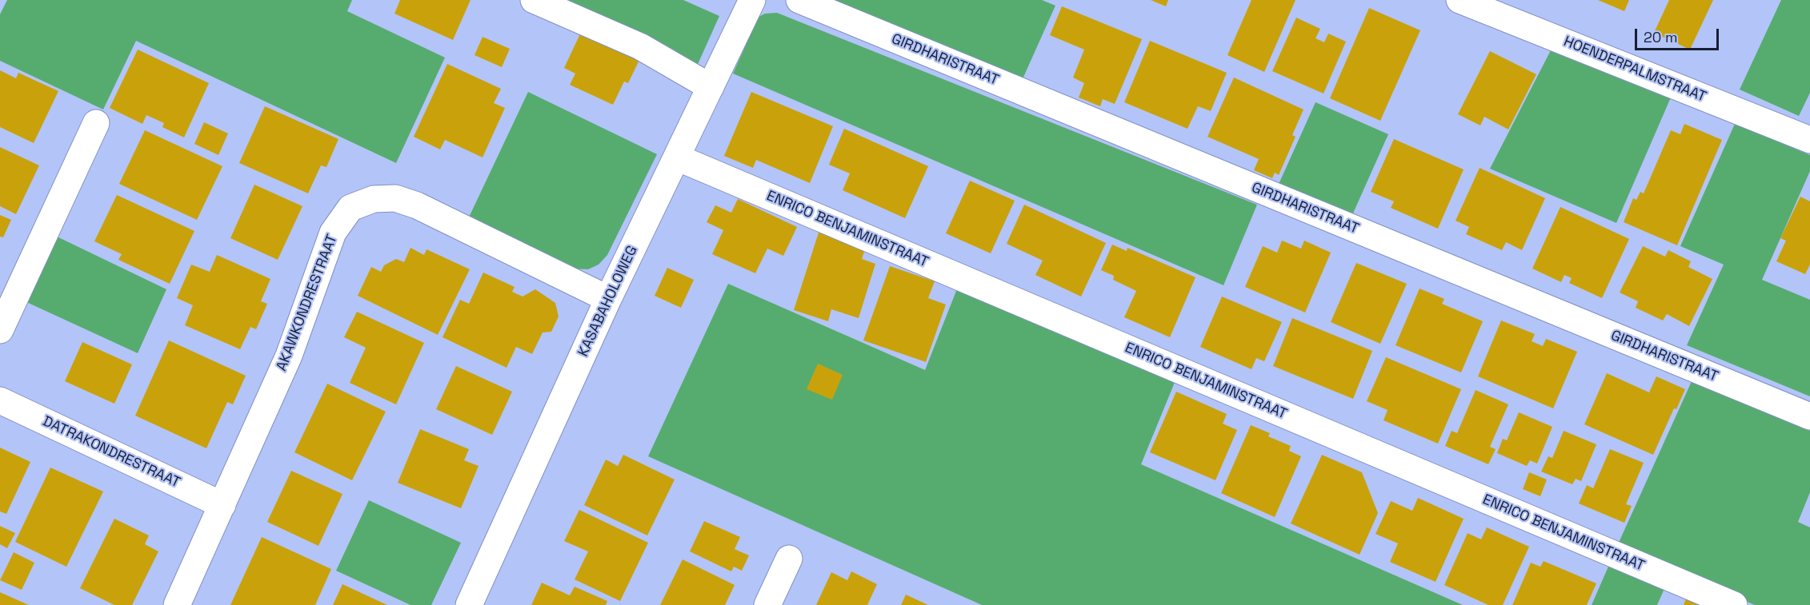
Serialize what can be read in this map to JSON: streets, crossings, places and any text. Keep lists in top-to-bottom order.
{
  "streets": {
    "street": [
      "GIRDHARISTRAAT",
      "HOENDERPALMSTRAAT",
      "ENRICO BENJAMINSTRAAT",
      "KASABAHOLOWEG",
      "AKAWKONDRESTRAAT",
      "DATRAKONDRESTRAAT"
    ]
  },
  "crossings": [
    ["ENRICO BENJAMINSTRAAT", "KASABAHOLOWEG"],
    ["KASABAHOLOWEG", "AKAWKONDRESTRAAT"],
    ["AKAWKONDRESTRAAT", "DATRAKONDRESTRAAT"]
  ],
  "scale_bar": "20 m"
}
